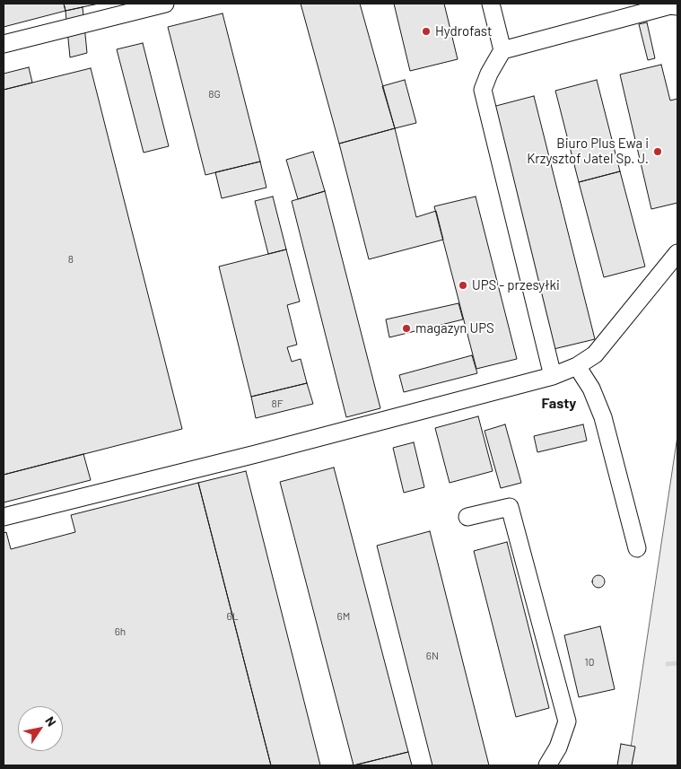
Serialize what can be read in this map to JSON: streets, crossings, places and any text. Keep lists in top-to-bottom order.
{
  "districts": ["Fasty"],
  "places": [
    "Hydrofast",
    "Biuro Plus Ewa i Krzysztof Jatel Sp. J.",
    "UPS - przesyłki",
    "magazyn UPS"
  ],
  "house_numbers": [
    "8G",
    "8",
    "8F",
    "6L",
    "6M",
    "6h",
    "6N",
    "10"
  ],
  "north": "top right"
}
